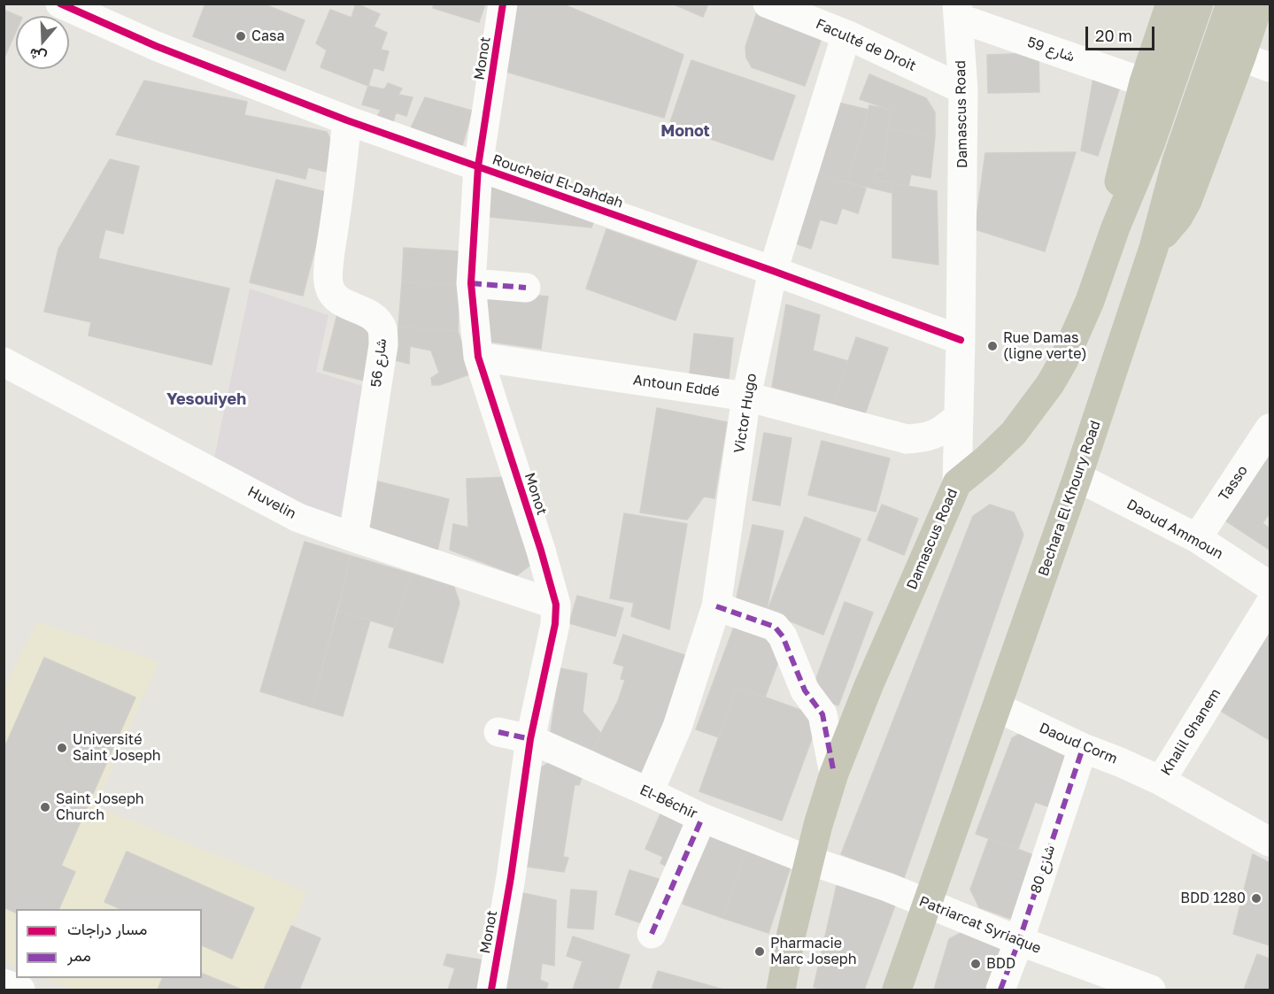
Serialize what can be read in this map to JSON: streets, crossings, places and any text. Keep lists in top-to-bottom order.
{
  "streets": {
    "main road": ["Damascus Road", "Bechara El Khoury Road"],
    "street": [
      "Faculté de Droit",
      "شارع 59",
      "Monot",
      "Roucheid El-Dahdah",
      "شارع 56",
      "Antoun Eddé",
      "Victor Hugo",
      "Tasso",
      "Huvelin",
      "Daoud Ammoun",
      "Khalil Ghanem",
      "Daoud Corm",
      "El-Béchir",
      "شارع 80",
      "Patriarcat Syriaque"
    ]
  },
  "crossings": [
    ["Faculté de Droit", "Damascus Road"],
    ["Faculté de Droit", "Victor Hugo"],
    ["شارع 59", "Damascus Road"],
    ["Monot", "Roucheid El-Dahdah"],
    ["Monot", "Antoun Eddé"],
    ["Monot", "Huvelin"],
    ["Monot", "El-Béchir"],
    ["Damascus Road", "Roucheid El-Dahdah"],
    ["Damascus Road", "Antoun Eddé"],
    ["Damascus Road", "El-Béchir"],
    ["Damascus Road", "Patriarcat Syriaque"],
    ["Roucheid El-Dahdah", "شارع 56"],
    ["Roucheid El-Dahdah", "Victor Hugo"],
    ["شارع 56", "Huvelin"],
    ["Antoun Eddé", "Victor Hugo"],
    ["Victor Hugo", "El-Béchir"],
    ["Tasso", "Daoud Ammoun"],
    ["Bechara El Khoury Road", "Daoud Ammoun"],
    ["Bechara El Khoury Road", "Daoud Corm"],
    ["Bechara El Khoury Road", "Patriarcat Syriaque"],
    ["Khalil Ghanem", "Daoud Corm"],
    ["Daoud Corm", "شارع 80"],
    ["El-Béchir", "Patriarcat Syriaque"],
    ["شارع 80", "Patriarcat Syriaque"]
  ],
  "districts": ["Monot", "Yesouiyeh"],
  "places": [
    "Casa",
    "Rue Damas (ligne verte)",
    "Université Saint Joseph",
    "Saint Joseph Church",
    "BDD 1280",
    "Pharmacie Marc Joseph",
    "BDD"
  ],
  "legend": ["مسار دراجات", "ممر"],
  "scale_bar": "20 m",
  "north": "bottom"
}
